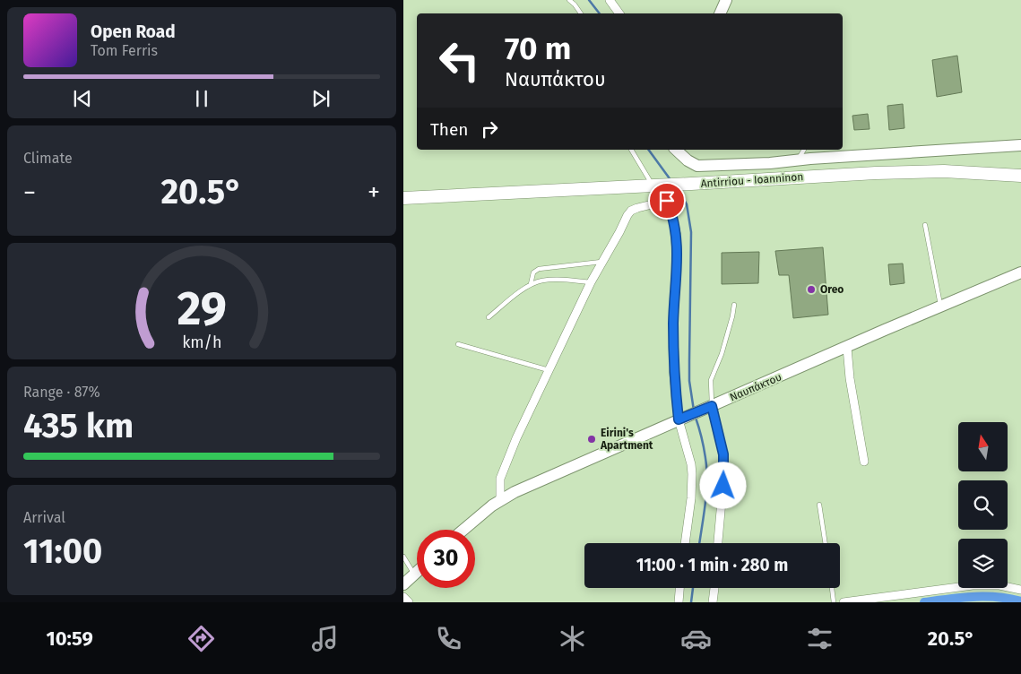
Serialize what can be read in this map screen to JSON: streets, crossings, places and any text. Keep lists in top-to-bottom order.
{
  "streets": {
    "main road": ["Antirriou - Ioanninon", "Ναυπάκτου"]
  },
  "places": ["Oreo", "Eirini's Apartment"],
  "north": "top",
  "page": {
    "song": ["Open Road", "Tom Ferris"],
    "turn": ["70 m", "Ναυπάκτου"],
    "then": "Then",
    "tile": [
      "Climate",
      ["Range · 87%", "435 km"],
      ["Arrival", "11:00"]
    ],
    "heat": ["−", "20.5°", "+"],
    "limit": "30",
    "trip": "11:00 · 1 min · 280 m",
    "tabs": ["10:59", "20.5°"],
    "gauge": ["29", "km/h"]
  }
}
